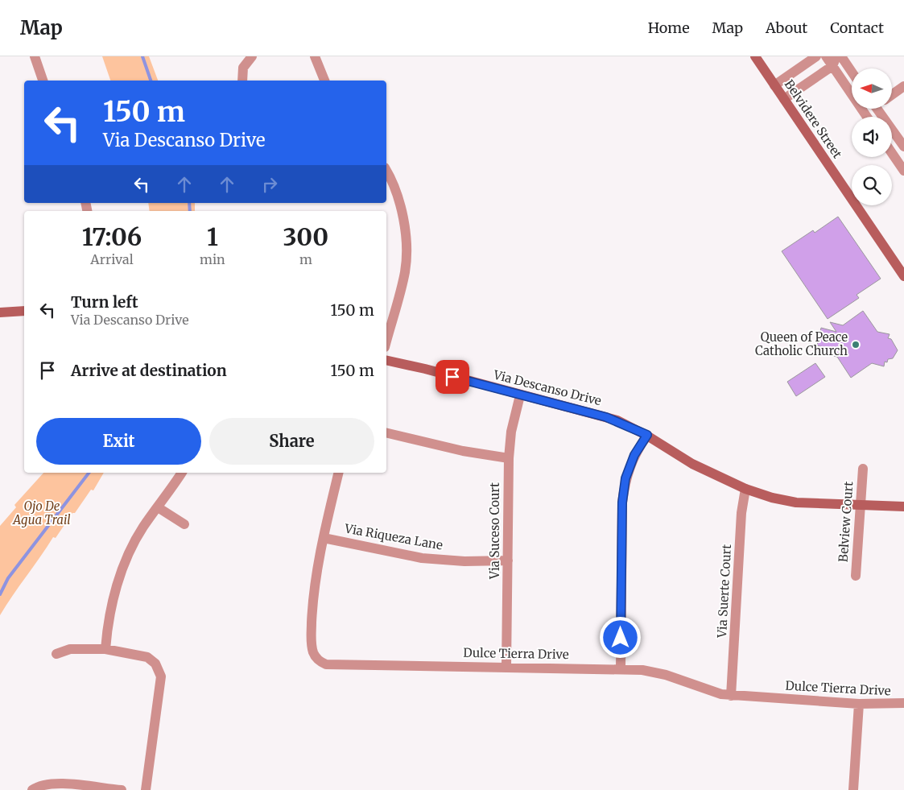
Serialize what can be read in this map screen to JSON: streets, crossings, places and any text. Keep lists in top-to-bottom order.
{
  "streets": {
    "street": [
      "Belvidere Street",
      "Via Descanso Drive",
      "Belview Court",
      "Via Suceso Court",
      "Via Riqueza Lane",
      "Via Suerte Court",
      "Dulce Tierra Drive"
    ]
  },
  "crossings": [
    ["Via Descanso Drive", "Belview Court"],
    ["Via Descanso Drive", "Via Suceso Court"],
    ["Via Descanso Drive", "Via Suerte Court"],
    ["Via Suceso Court", "Via Riqueza Lane"],
    ["Via Suceso Court", "Dulce Tierra Drive"],
    ["Via Riqueza Lane", "Dulce Tierra Drive"],
    ["Via Suerte Court", "Dulce Tierra Drive"]
  ],
  "parks": ["Ojo De Agua Trail"],
  "places": ["Queen of Peace Catholic Church"],
  "north": "left",
  "page": {
    "header": "Map",
    "nav": [
      "Home",
      "Map",
      "About",
      "Contact"
    ],
    "turn": ["150 m", "Via Descanso Drive"],
    "eta": [
      "17:06",
      "Arrival",
      "1",
      "min",
      "300",
      "m"
    ],
    "list": [
      {
        "name": "Turn left",
        "note": "Via Descanso Drive",
        "value": "150 m"
      },
      {
        "name": "Arrive at destination",
        "value": "150 m"
      }
    ],
    "buttons": ["Exit", "Share"]
  }
}
